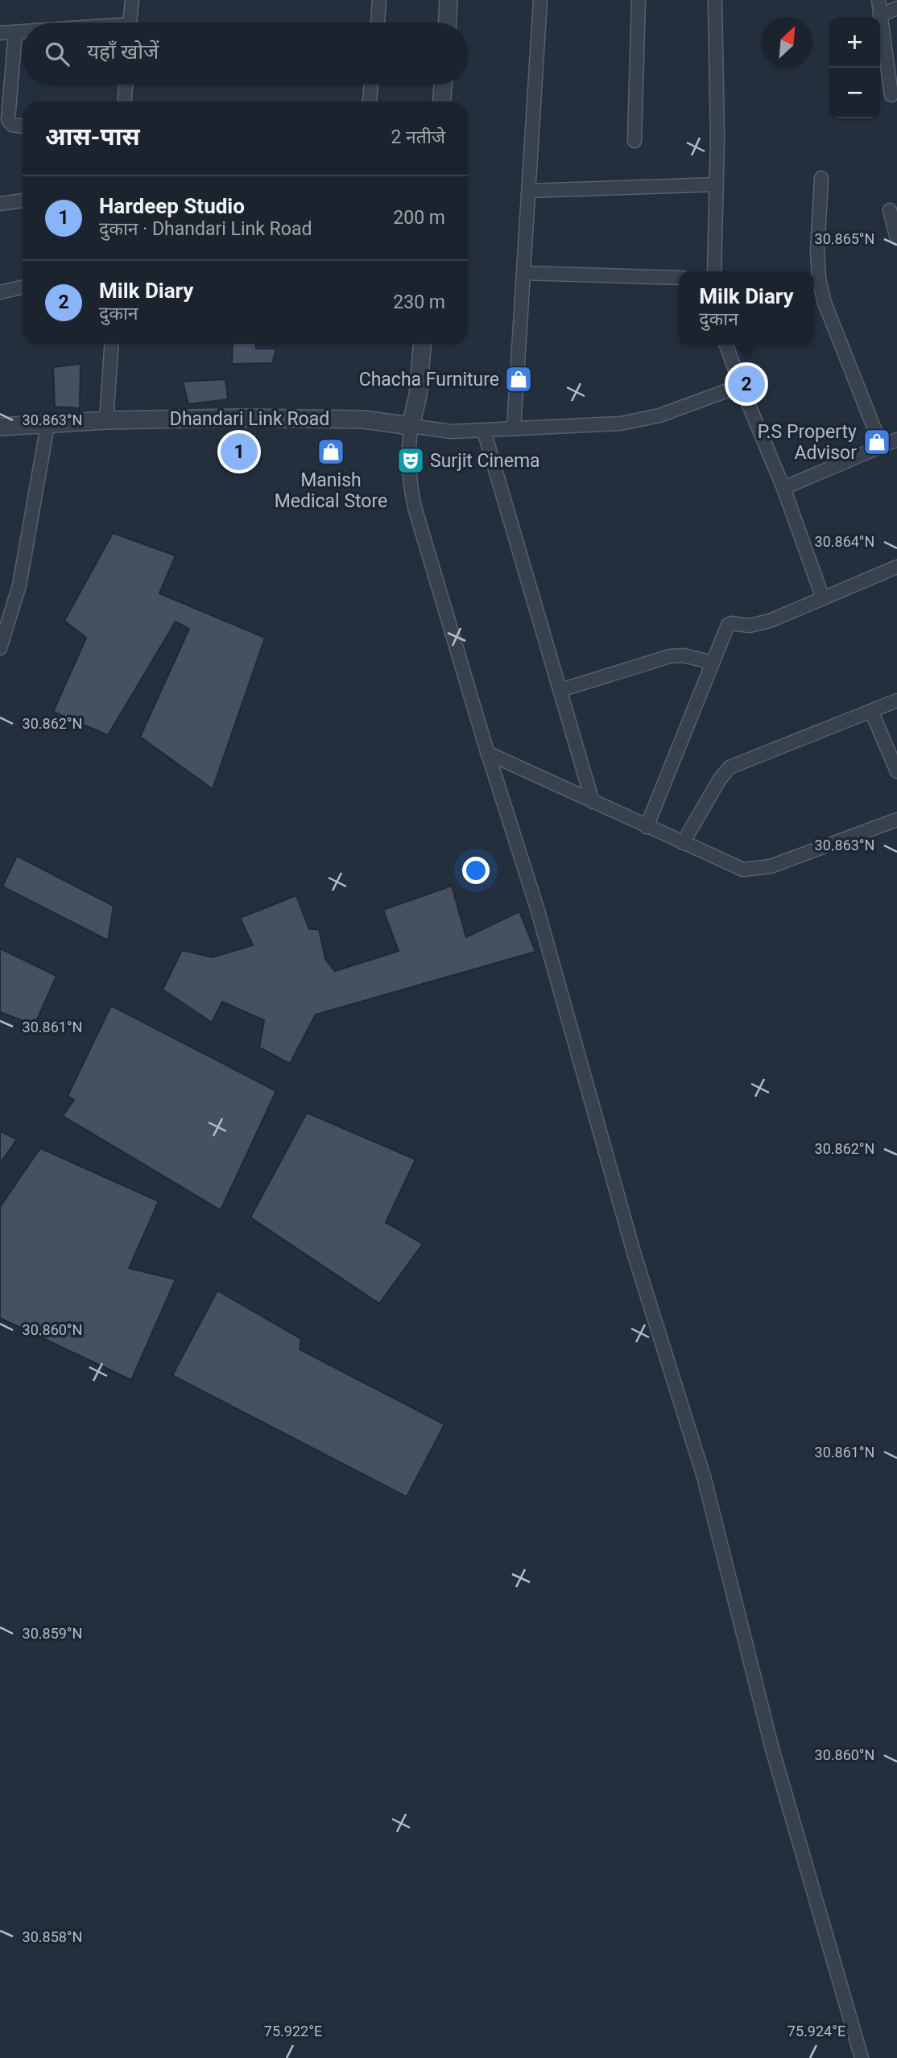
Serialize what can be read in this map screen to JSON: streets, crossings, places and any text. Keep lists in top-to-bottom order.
{
  "streets": {
    "street": ["Dhandari Link Road"]
  },
  "places": {
    "shop": ["Chacha Furniture", "P.S Property Advisor", "Manish Medical Store"],
    "theatre": ["Surjit Cinema"]
  },
  "north": "top right",
  "page": {
    "map_buttons": ["+", "−"],
    "search": "यहाँ खोजें",
    "heading": ["आस-पास", "2 नतीजे"],
    "list": [
      {
        "mark": "1",
        "name": "Hardeep Studio",
        "note": "दुकान · Dhandari Link Road",
        "value": "200 m"
      },
      {
        "mark": "2",
        "name": "Milk Diary",
        "note": "दुकान",
        "value": "230 m"
      }
    ],
    "popup": ["Milk Diary", "दुकान"],
    "pins": ["2", "1"]
  },
  "coordinates": [
    "30.865°N",
    "30.863°N",
    "30.864°N",
    "30.862°N",
    "30.861°N",
    "30.860°N",
    "30.859°N",
    "30.858°N",
    "75.922°E",
    "75.924°E"
  ]
}
